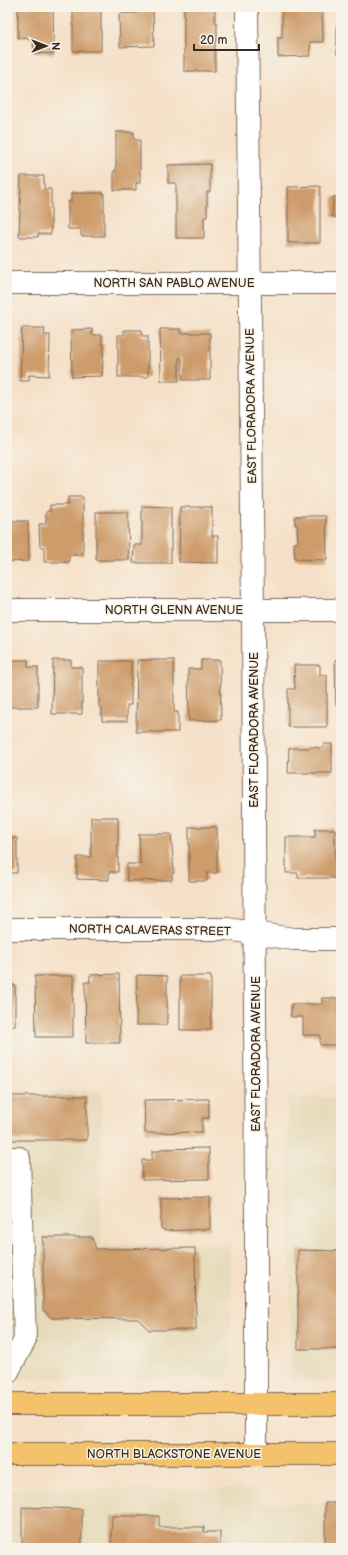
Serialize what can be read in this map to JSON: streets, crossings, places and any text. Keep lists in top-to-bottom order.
{
  "streets": {
    "main road": ["NORTH BLACKSTONE AVENUE"],
    "street": [
      "NORTH SAN PABLO AVENUE",
      "EAST FLORADORA AVENUE",
      "NORTH GLENN AVENUE",
      "NORTH CALAVERAS STREET"
    ]
  },
  "crossings": [
    ["NORTH SAN PABLO AVENUE", "EAST FLORADORA AVENUE"],
    ["EAST FLORADORA AVENUE", "NORTH GLENN AVENUE"],
    ["EAST FLORADORA AVENUE", "NORTH CALAVERAS STREET"],
    ["EAST FLORADORA AVENUE", "NORTH BLACKSTONE AVENUE"]
  ],
  "scale_bar": "20 m",
  "north": "right"
}
